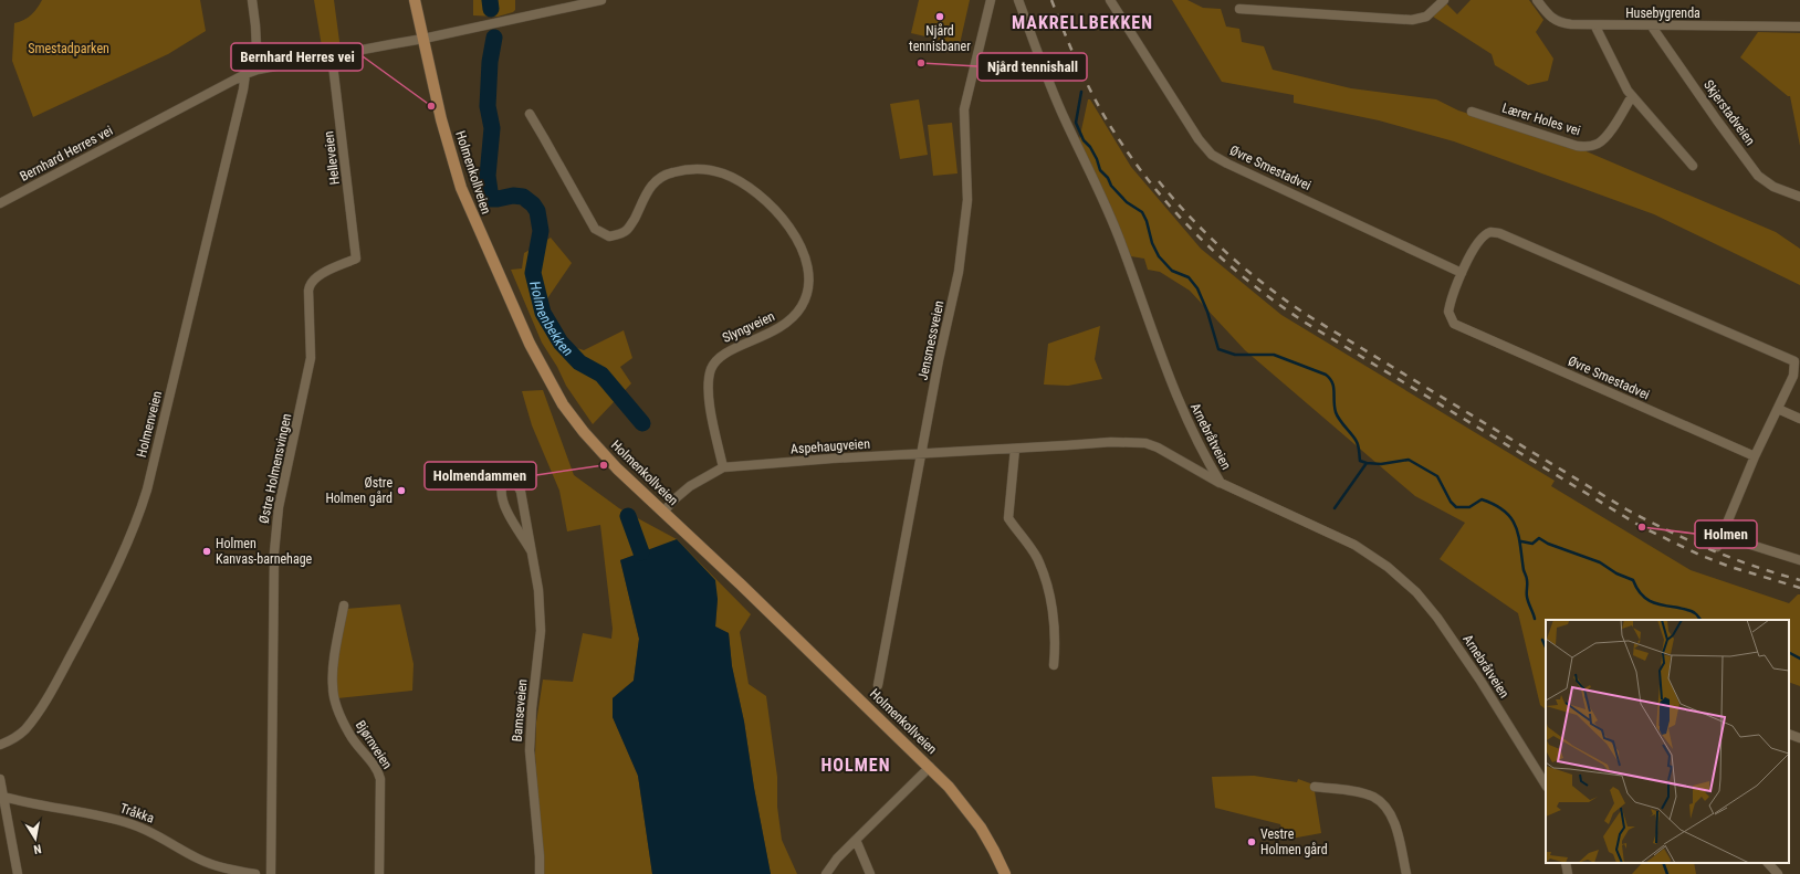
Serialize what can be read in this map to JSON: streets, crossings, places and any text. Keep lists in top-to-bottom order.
{
  "streets": {
    "main road": ["Holmenkollveien"],
    "street": [
      "Husebygrenda",
      "Skjerstadveien",
      "Lærer Holes vei",
      "Bernhard Herres vei",
      "Helleveien",
      "Øvre Smestadvei",
      "Slyngveien",
      "Jensmessveien",
      "Holmenveien",
      "Arnebråtveien",
      "Aspehaugveien",
      "Østre Holmensvingen",
      "Bamseveien",
      "Bjørnveien",
      "Tråkka"
    ]
  },
  "crossings": [
    ["Husebygrenda", "Skjerstadveien"],
    ["Bernhard Herres vei", "Helleveien"],
    ["Bernhard Herres vei", "Holmenkollveien"],
    ["Bernhard Herres vei", "Holmenveien"],
    ["Helleveien", "Østre Holmensvingen"],
    ["Holmenkollveien", "Aspehaugveien"],
    ["Slyngveien", "Aspehaugveien"],
    ["Jensmessveien", "Aspehaugveien"],
    ["Arnebråtveien", "Aspehaugveien"]
  ],
  "districts": ["MAKRELLBEKKEN", "HOLMEN"],
  "water": ["Holmenbekken"],
  "parks": ["Smestadparken"],
  "places": [
    "Njård tennisbaner",
    "Njård tennishall",
    "Bernhard Herres vei",
    "Holmendammen",
    "Østre Holmen gård",
    "Holmen",
    "Holmen Kanvas-barnehage",
    "Vestre Holmen gård"
  ],
  "north": "bottom"
}
